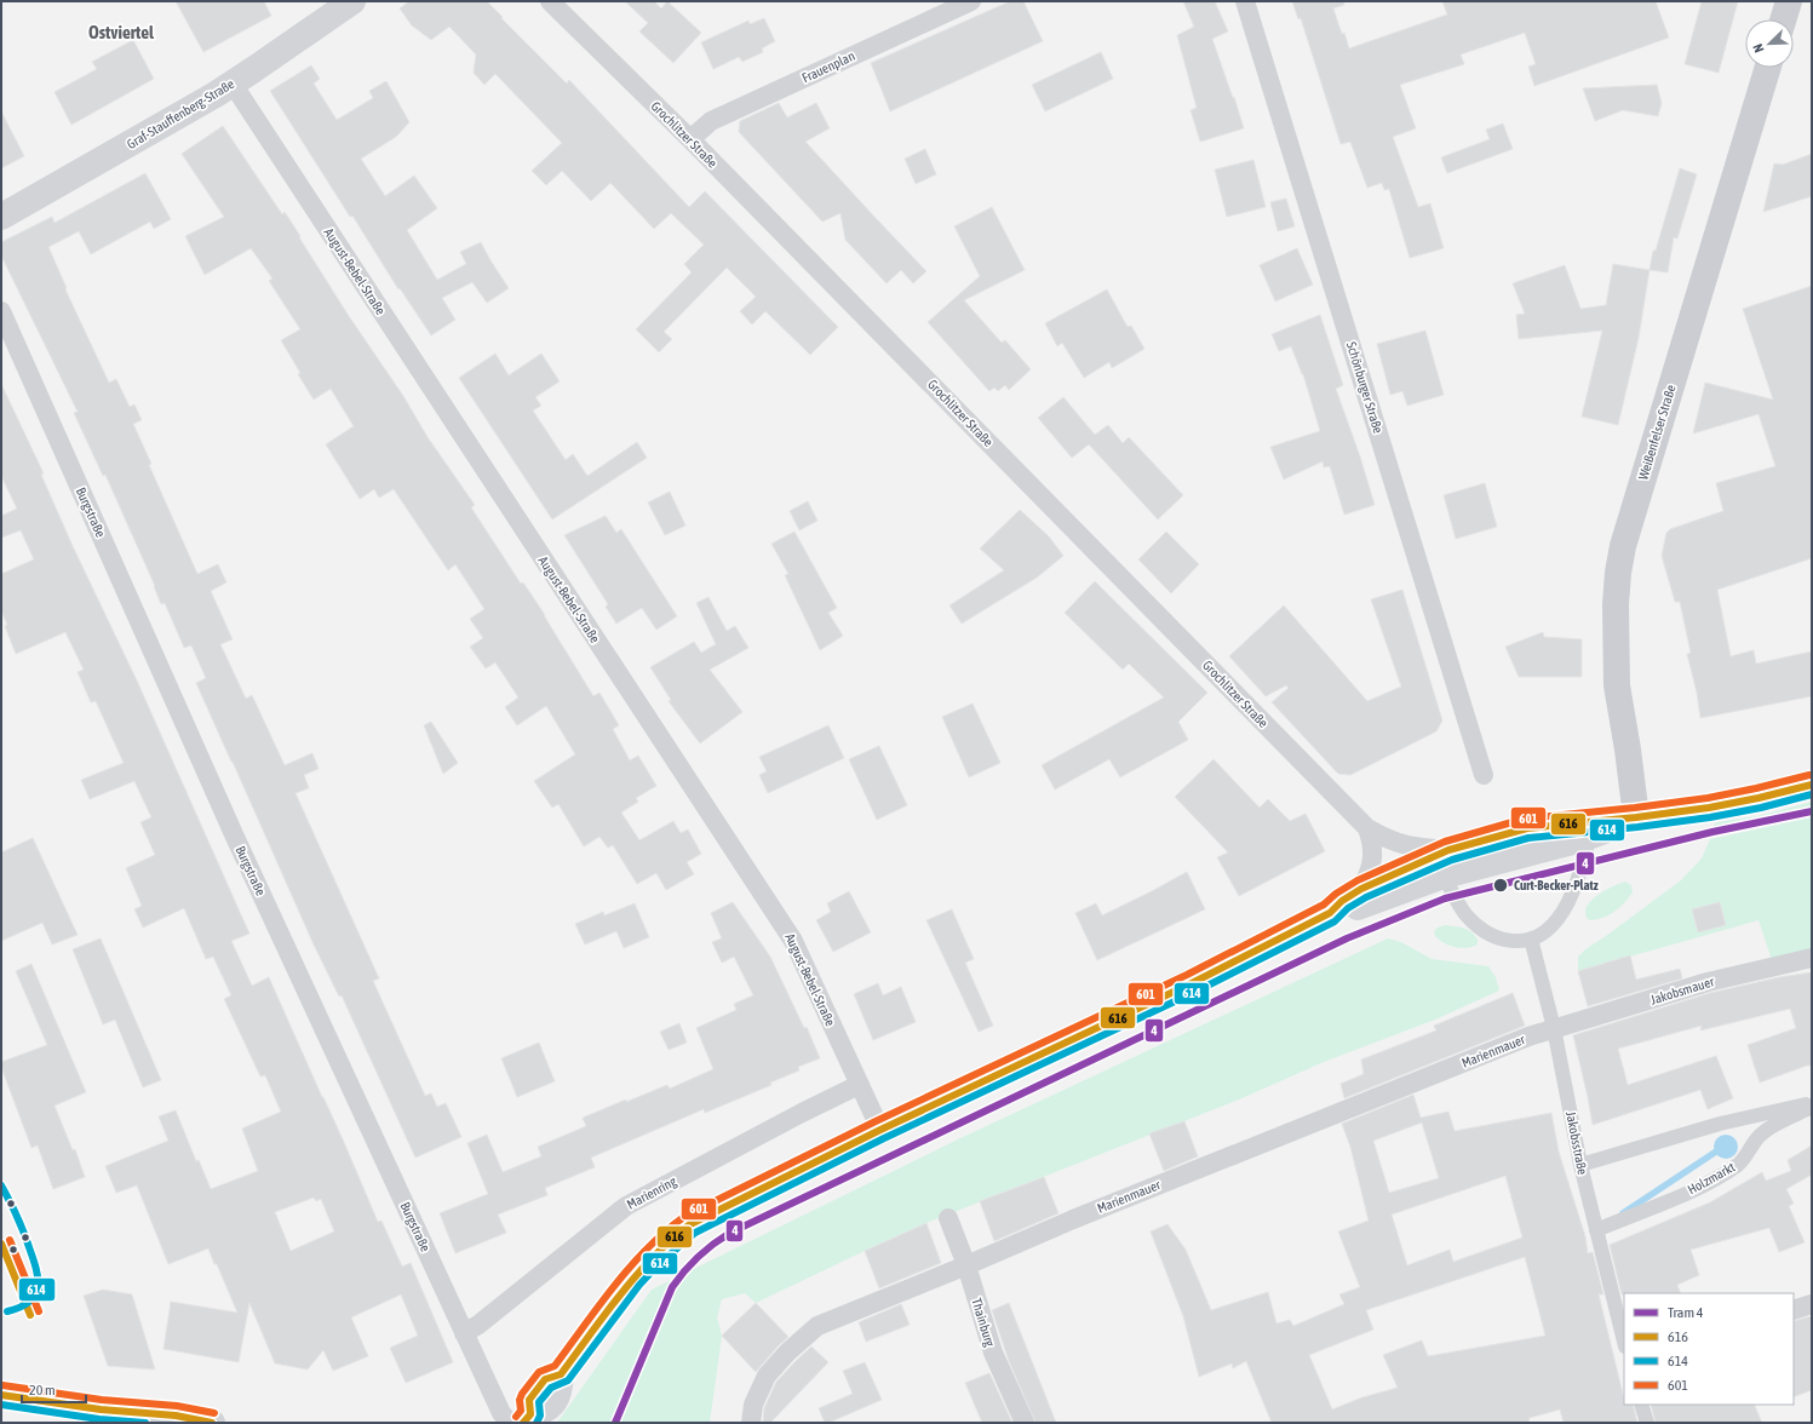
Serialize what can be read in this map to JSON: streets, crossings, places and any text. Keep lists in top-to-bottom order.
{
  "streets": {
    "main road": ["Graf-Stauffenberg-Straße", "Weißenfelser Straße"],
    "street": [
      "Frauenplan",
      "Grochlitzer Straße",
      "August-Bebel-Straße",
      "Schönburger Straße",
      "Burgstraße",
      "Jakobsmauer",
      "Marienmauer",
      "Jakobsstraße",
      "Holzmarkt",
      "Marienring",
      "Thainburg"
    ]
  },
  "crossings": [
    ["Frauenplan", "Grochlitzer Straße"],
    ["Graf-Stauffenberg-Straße", "August-Bebel-Straße"],
    ["August-Bebel-Straße", "Marienring"],
    ["Burgstraße", "Marienring"],
    ["Jakobsmauer", "Marienmauer"],
    ["Jakobsmauer", "Jakobsstraße"],
    ["Marienmauer", "Jakobsstraße"],
    ["Marienmauer", "Thainburg"],
    ["Jakobsstraße", "Holzmarkt"]
  ],
  "districts": ["Ostviertel"],
  "places": ["Curt-Becker-Platz"],
  "lines": [
    "transit line 601",
    "transit line 616",
    "transit line 614",
    "tram line 4"
  ],
  "legend": [
    "Tram 4",
    "616",
    "614",
    "601"
  ],
  "scale_bar": "20 m",
  "north": "bottom left"
}
